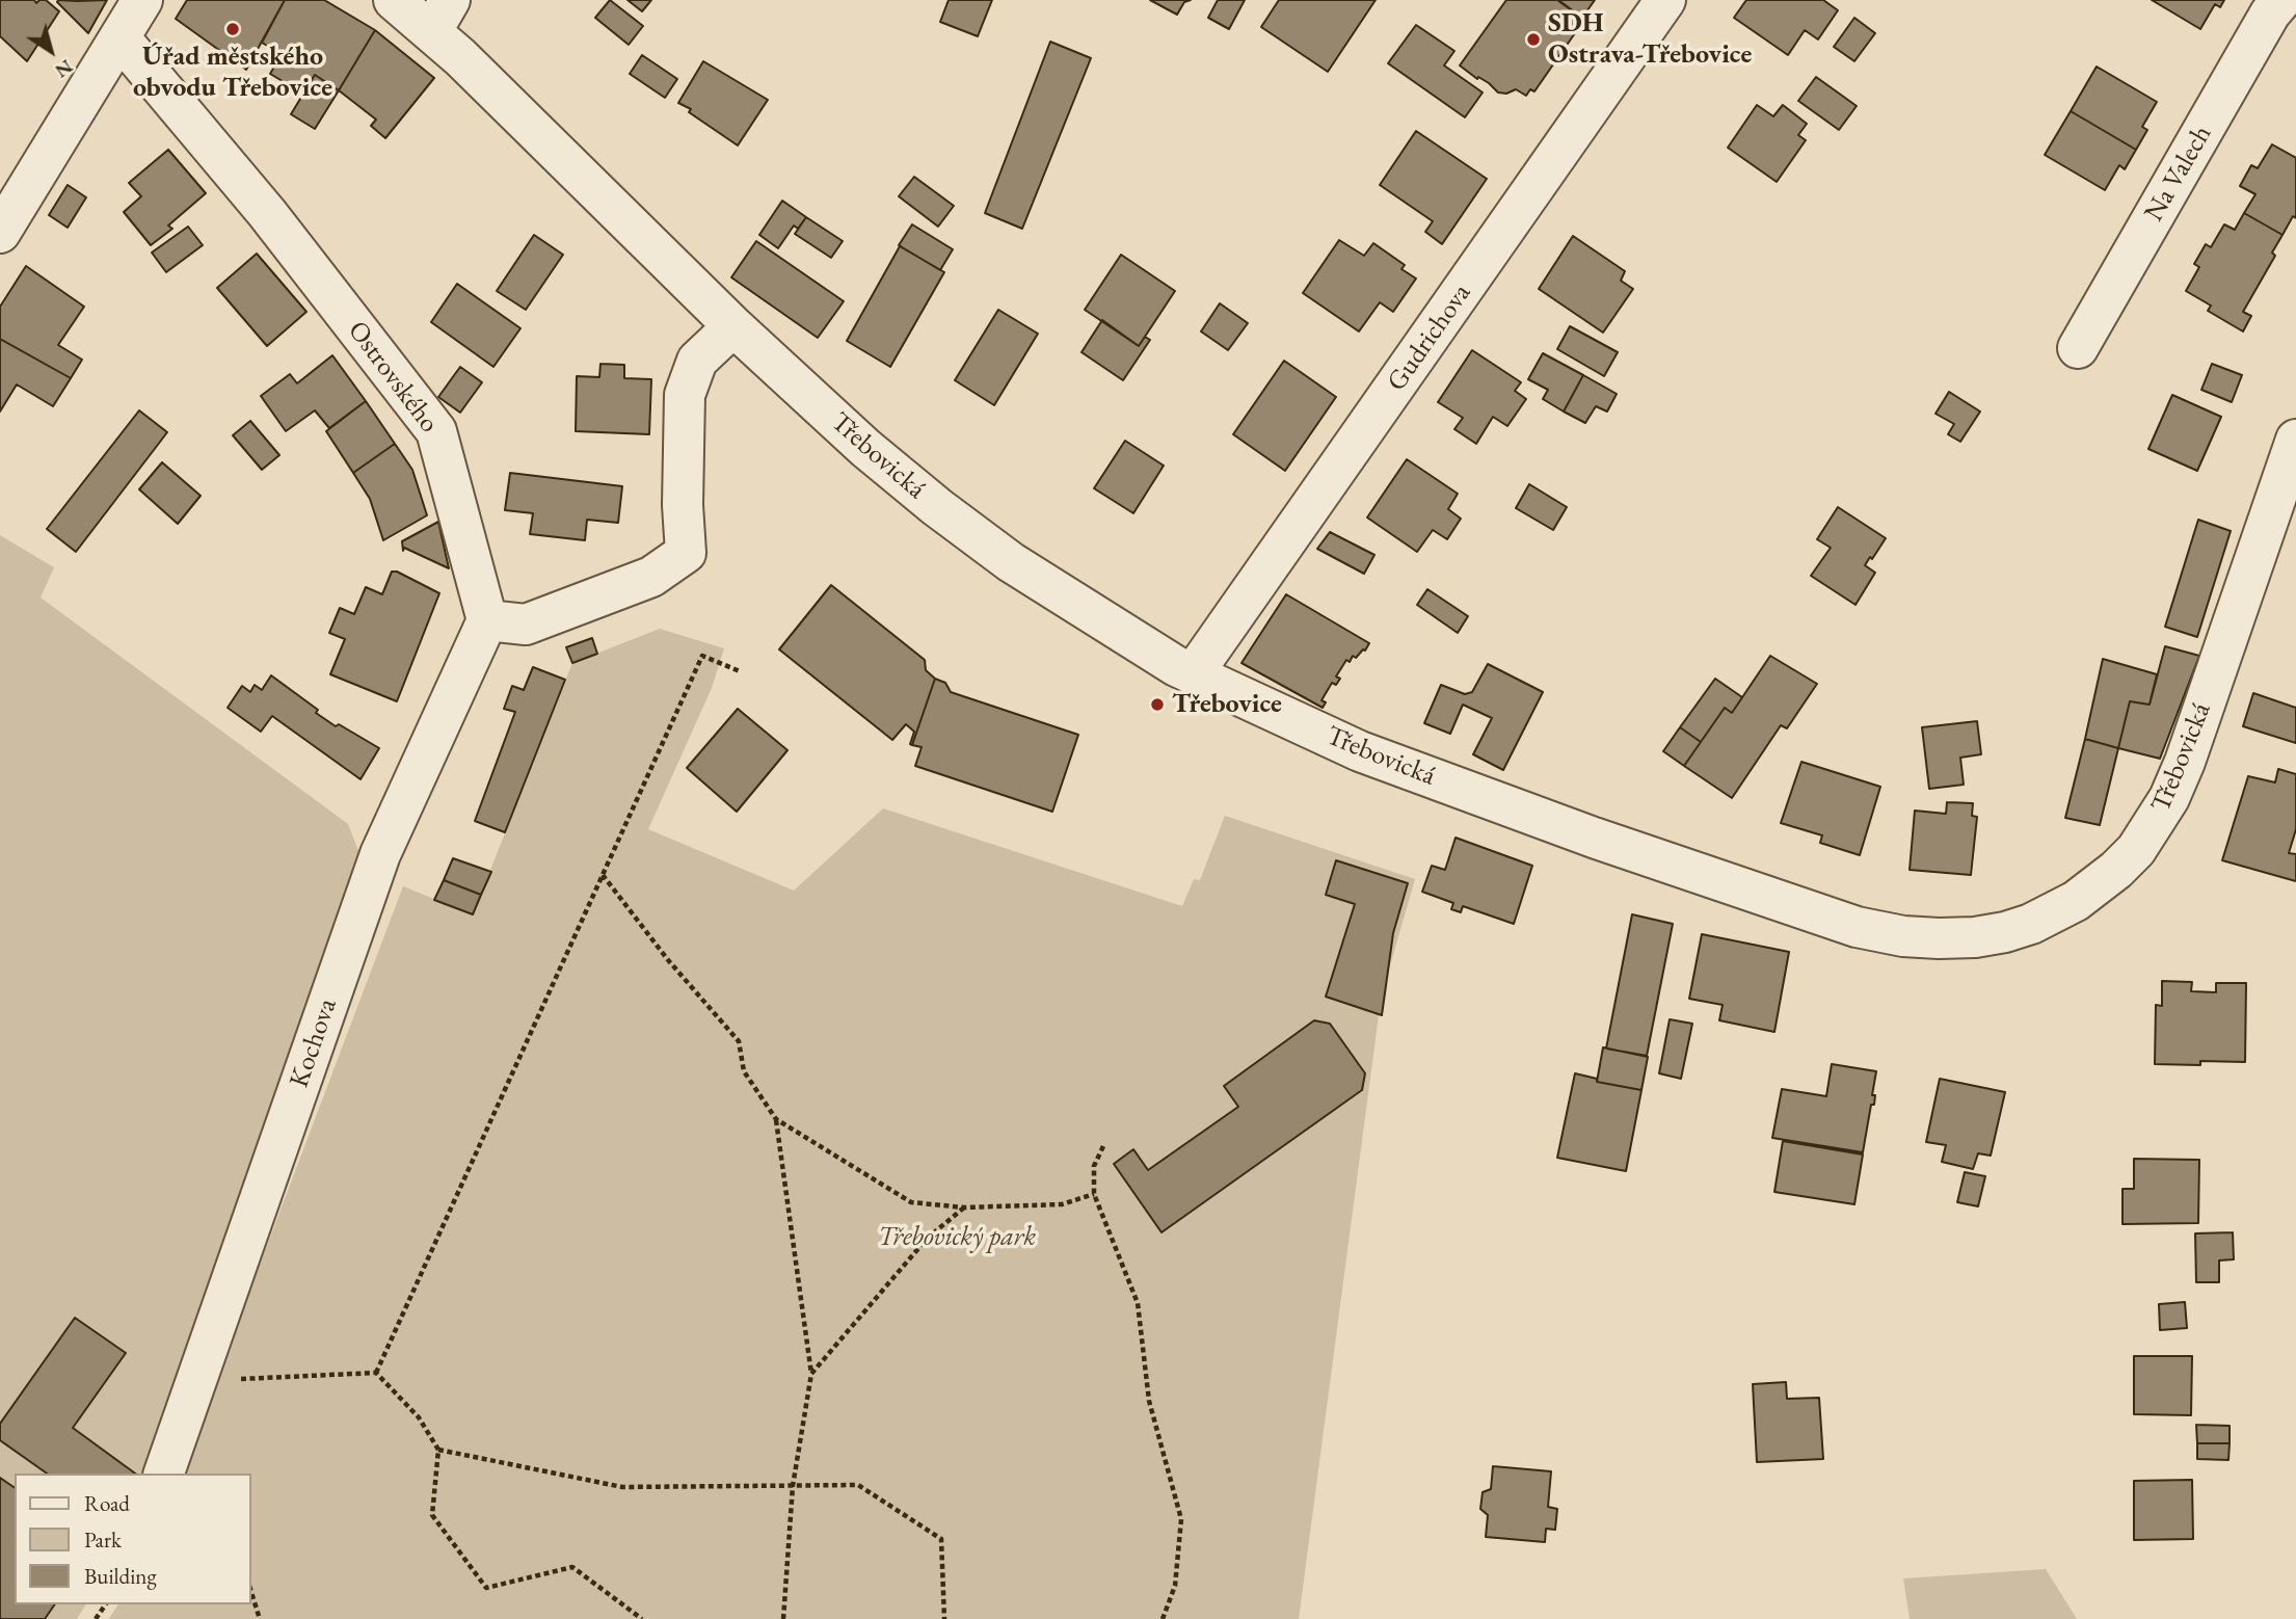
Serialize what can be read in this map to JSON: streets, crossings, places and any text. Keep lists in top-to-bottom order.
{
  "streets": {
    "street": [
      "Na Valech",
      "Gudrichova",
      "Ostrovského",
      "Třebovická",
      "Kochova"
    ]
  },
  "crossings": [
    ["Gudrichova", "Třebovická"],
    ["Ostrovského", "Kochova"]
  ],
  "parks": ["Třebovický park"],
  "places": ["Úřad městského obvodu Třebovice", "SDH Ostrava-Třebovice", "Třebovice"],
  "legend": ["Road", "Park", "Building"],
  "north": "bottom right"
}
